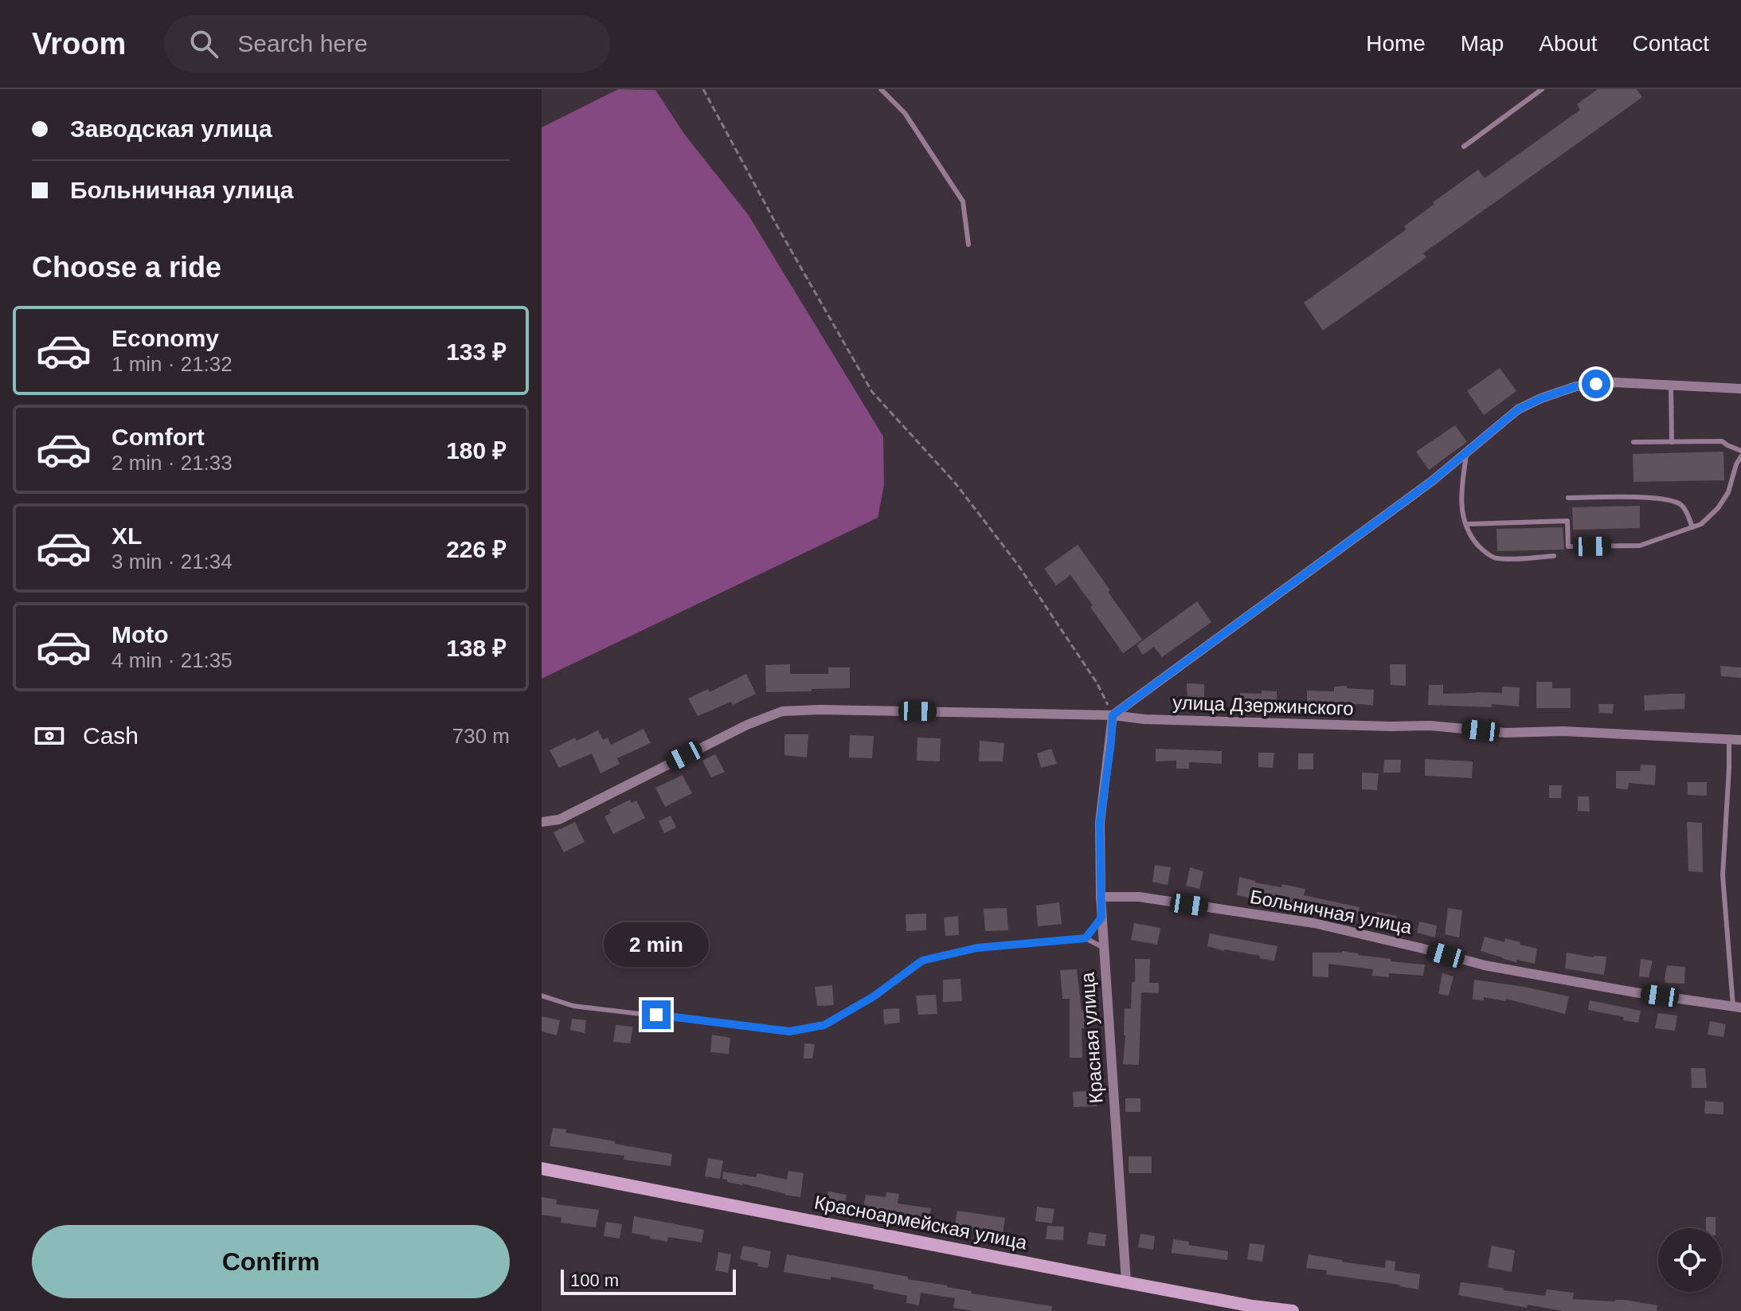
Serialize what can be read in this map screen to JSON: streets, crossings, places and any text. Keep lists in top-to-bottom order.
{
  "streets": {
    "main road": ["Красноармейская улица"],
    "street": ["улица Дзержинского", "Больничная улица", "Красная улица"]
  },
  "crossings": [
    ["улица Дзержинского", "Красная улица"],
    ["Больничная улица", "Красная улица"],
    ["Красная улица", "Красноармейская улица"]
  ],
  "scale_bar": "100 m",
  "page": {
    "header": "Vroom",
    "search": "Search here",
    "nav": [
      "Home",
      "Map",
      "About",
      "Contact"
    ],
    "banner": ["Заводская улица", "Больничная улица"],
    "heading": "Choose a ride",
    "list": [
      {
        "name": "Economy",
        "note": "1 min · 21:32",
        "value": "133 ₽"
      },
      {
        "name": "Comfort",
        "note": "2 min · 21:33",
        "value": "180 ₽"
      },
      {
        "name": "XL",
        "note": "3 min · 21:34",
        "value": "226 ₽"
      },
      {
        "name": "Moto",
        "note": "4 min · 21:35",
        "value": "138 ₽"
      }
    ],
    "pay": ["Cash", "730 m"],
    "bubble": "2 min",
    "buttons": "Confirm",
    "scale": "100 m"
  }
}
